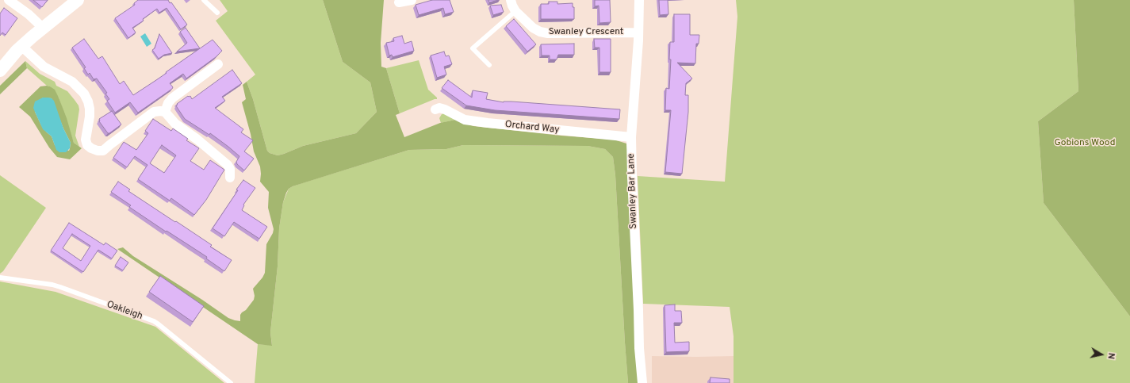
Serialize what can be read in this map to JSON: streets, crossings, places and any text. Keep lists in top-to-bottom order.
{
  "streets": {
    "street": ["Swanley Crescent", "Orchard Way", "Swanley Bar Lane"],
    "lane": ["Oakleigh"]
  },
  "crossings": [
    ["Swanley Crescent", "Swanley Bar Lane"],
    ["Orchard Way", "Swanley Bar Lane"]
  ],
  "parks": ["Gobions Wood"],
  "north": "right"
}
